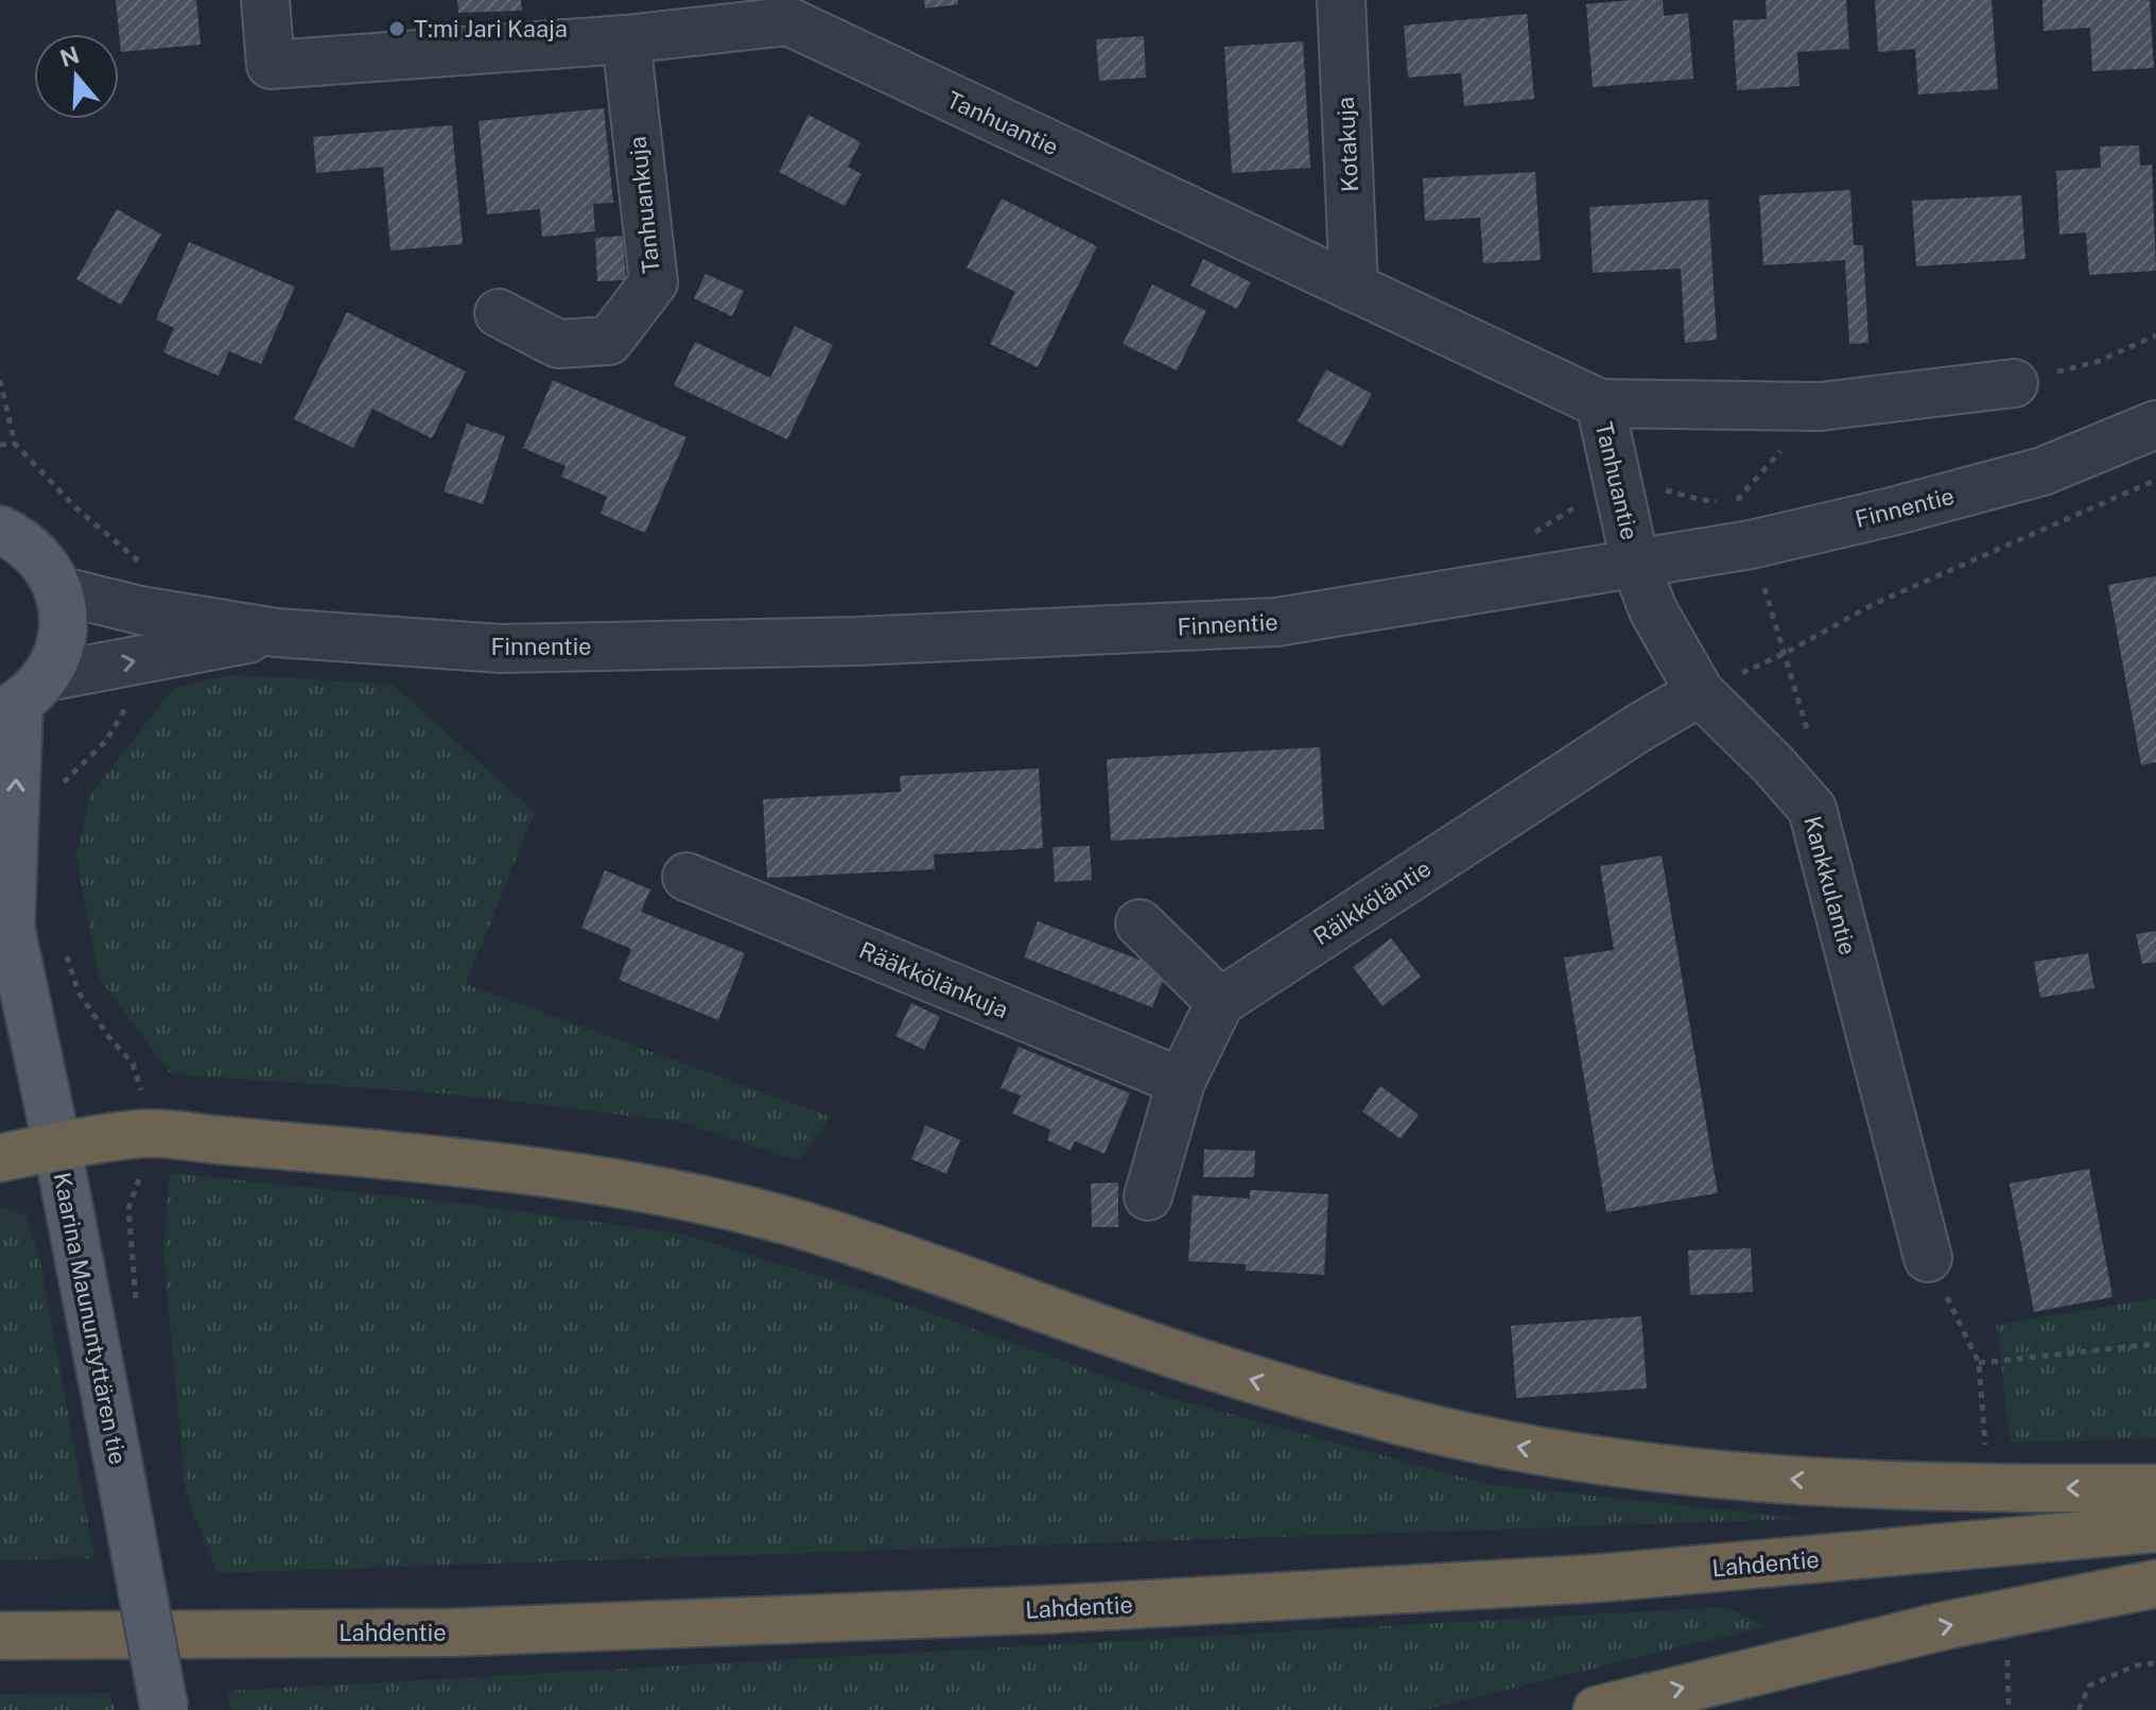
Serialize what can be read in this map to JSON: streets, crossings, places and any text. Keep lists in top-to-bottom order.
{
  "streets": {
    "highway": ["Lahdentie"],
    "main road": ["Kaarina Maununtyttären tie"],
    "street": [
      "Tanhuantie",
      "Kotakuja",
      "Tanhuankuja",
      "Finnentie",
      "Kankkulantie",
      "Räikköläntie",
      "Rääkkölänkuja"
    ]
  },
  "crossings": [
    ["Tanhuantie", "Kotakuja"],
    ["Tanhuantie", "Tanhuankuja"],
    ["Tanhuantie", "Finnentie"],
    ["Tanhuantie", "Kankkulantie"],
    ["Finnentie", "Kankkulantie"],
    ["Finnentie", "Kaarina Maununtyttären tie"],
    ["Kankkulantie", "Räikköläntie"]
  ],
  "places": ["T:mi Jari Kaaja"],
  "north": "top"
}
